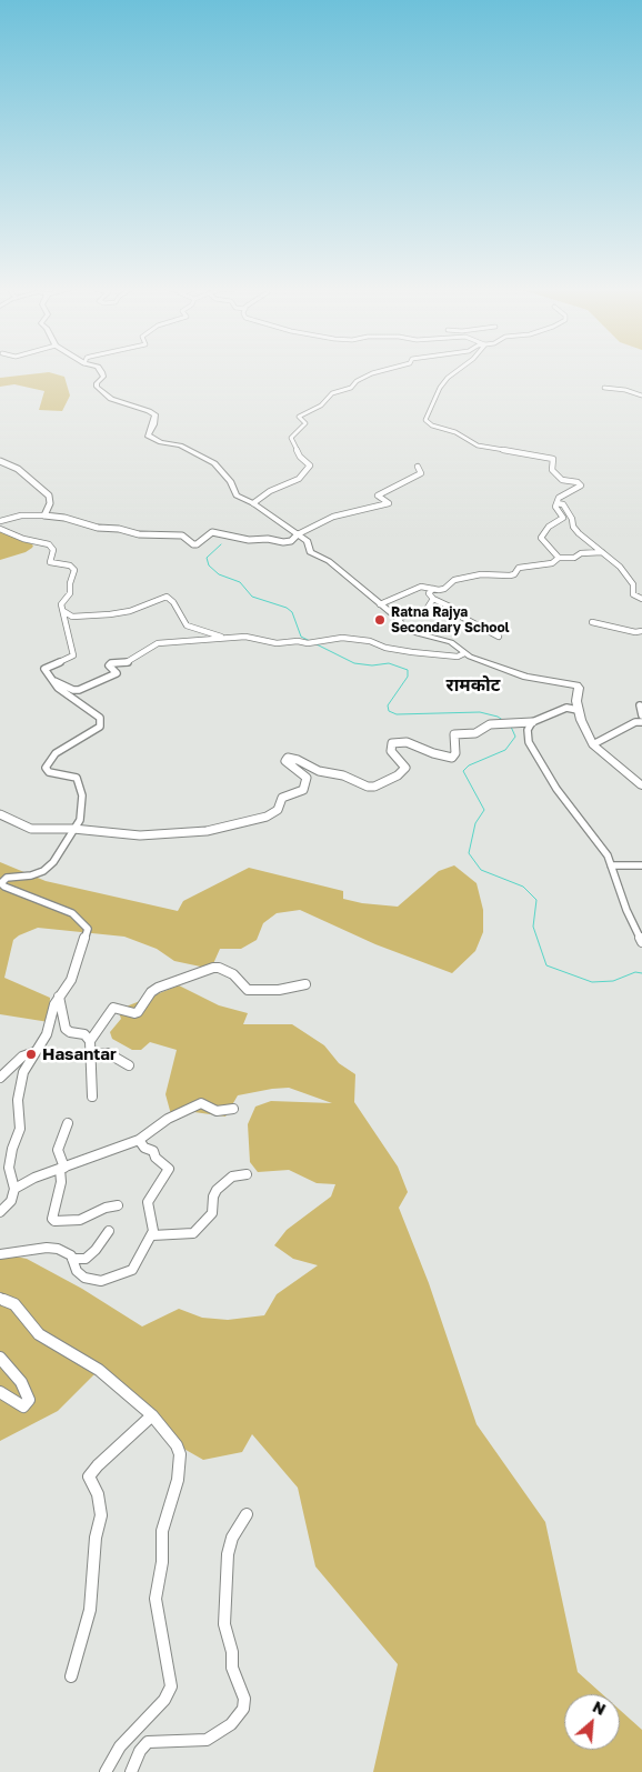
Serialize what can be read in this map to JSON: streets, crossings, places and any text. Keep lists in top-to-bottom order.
{
  "districts": ["रामकोट"],
  "places": ["Ratna Rajya Secondary School", "Hasantar"],
  "north": "top right"
}
